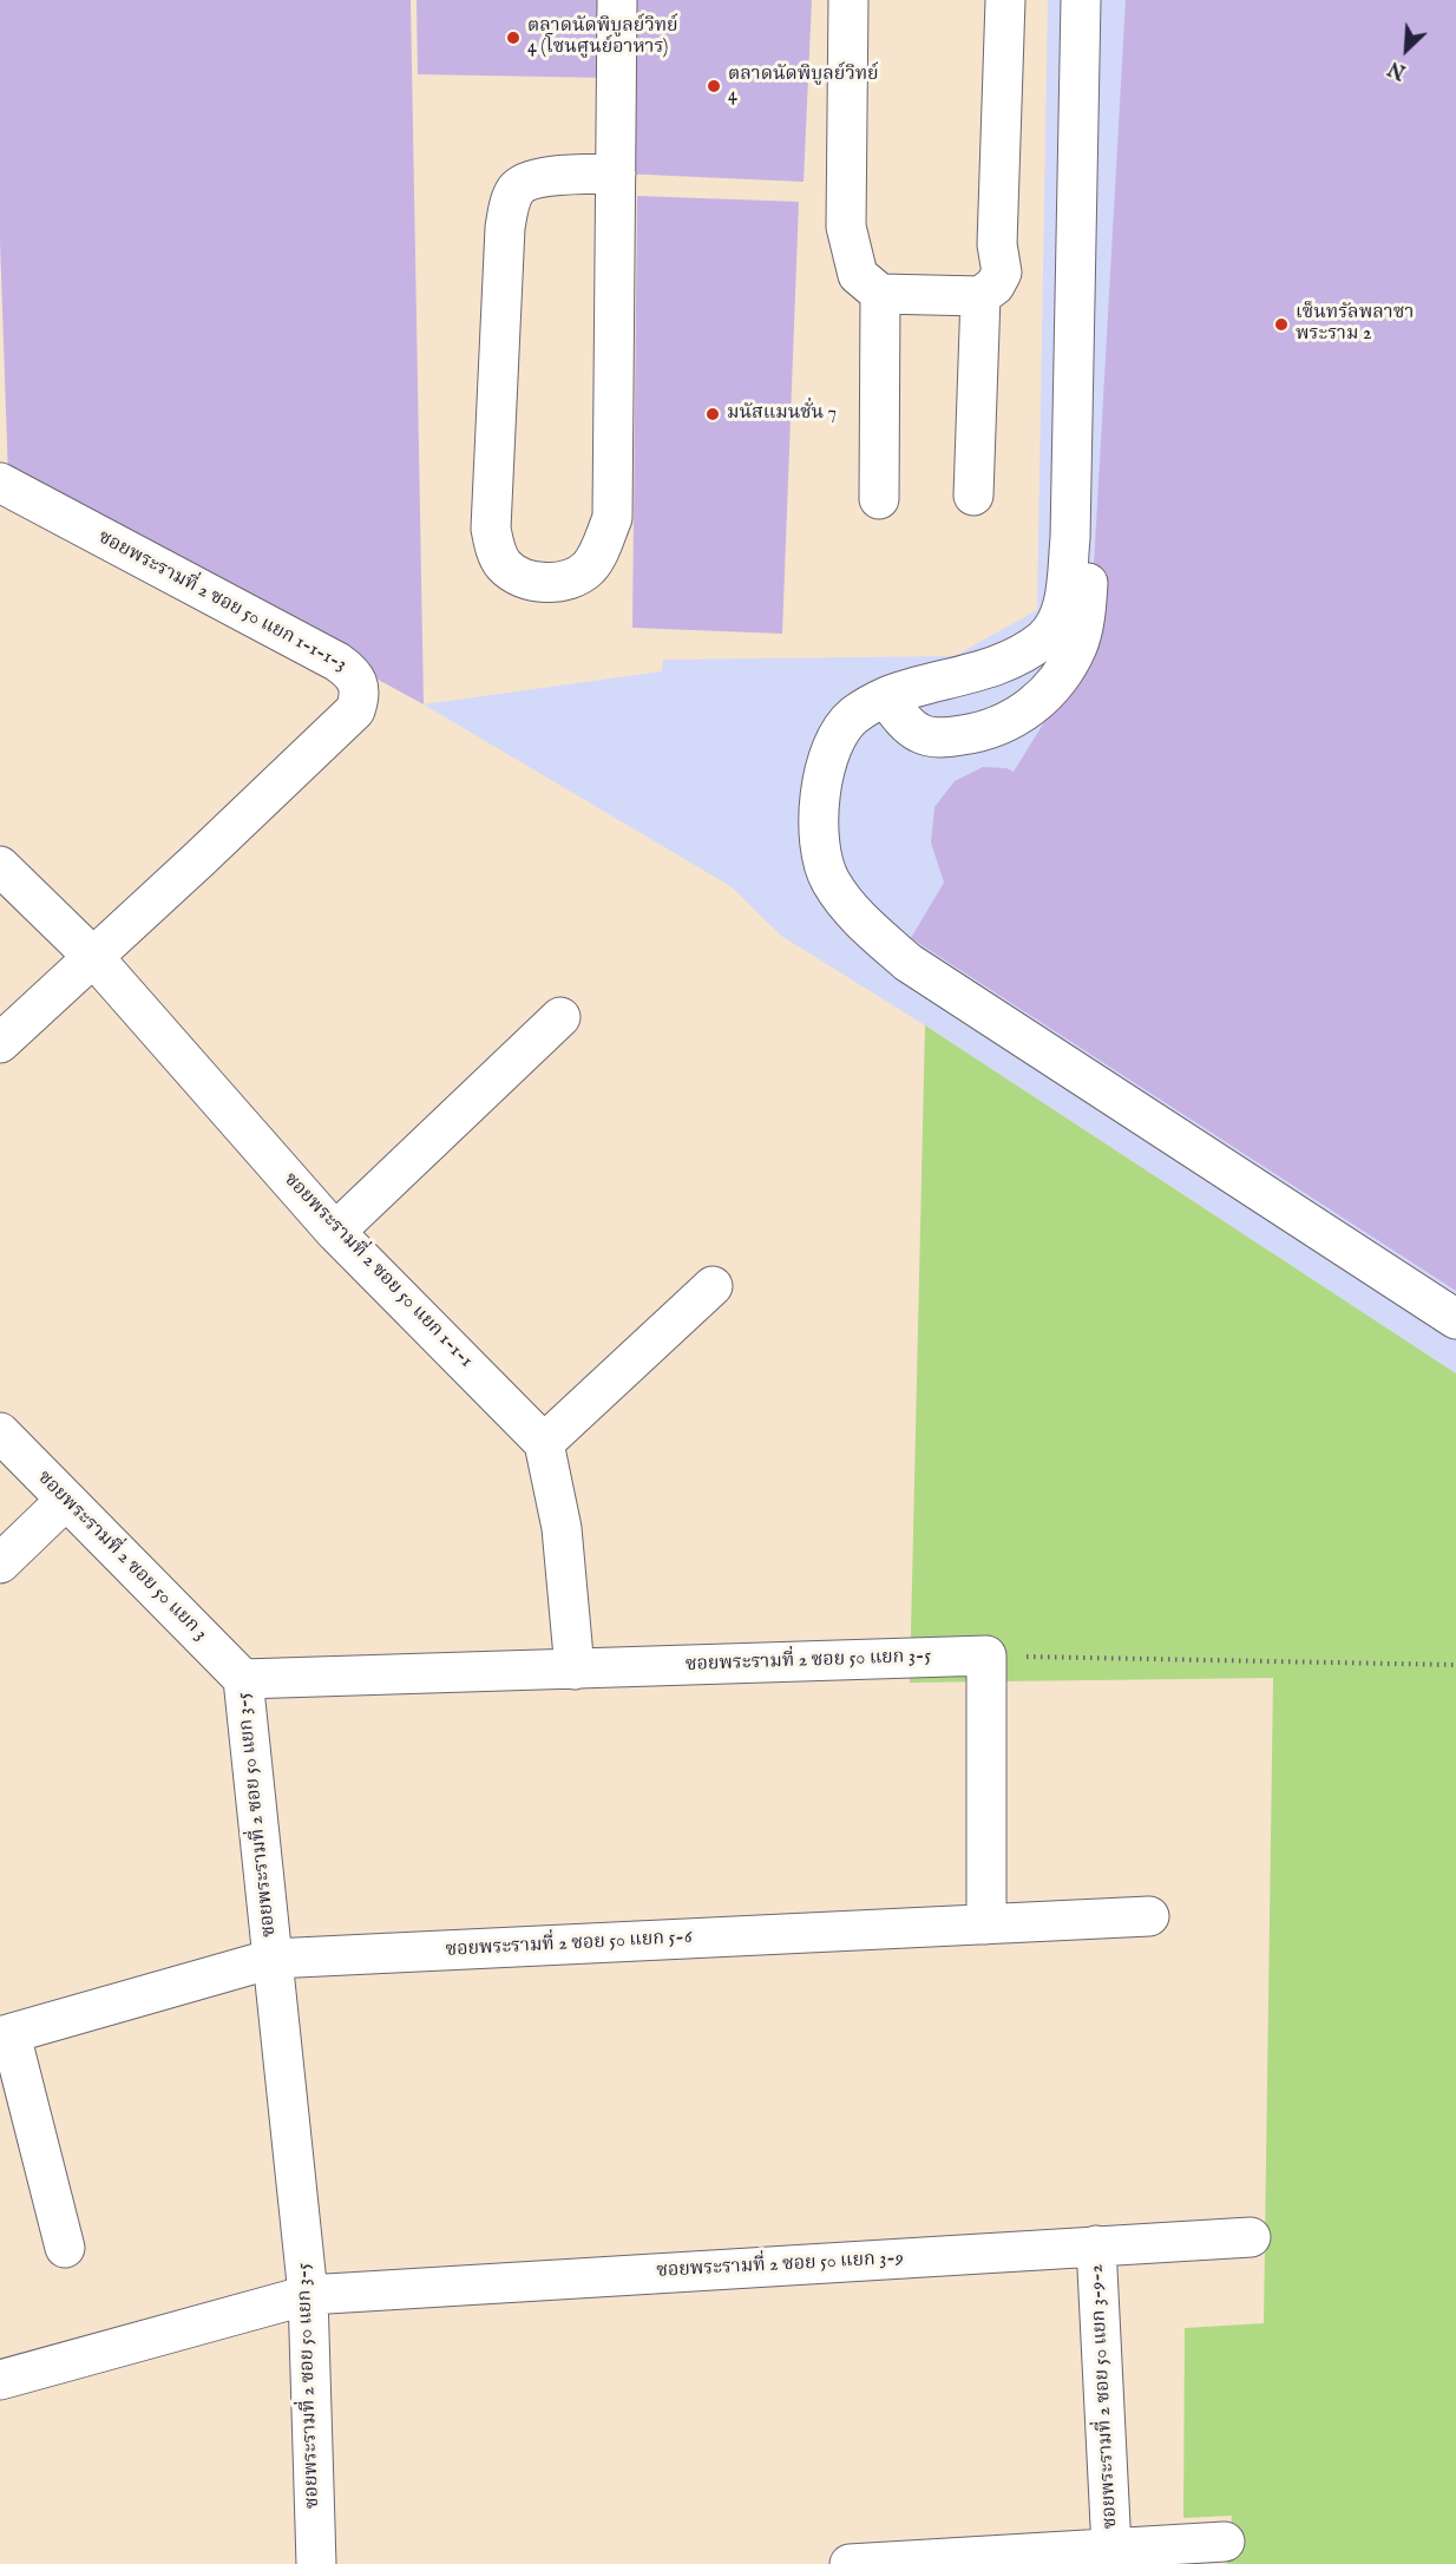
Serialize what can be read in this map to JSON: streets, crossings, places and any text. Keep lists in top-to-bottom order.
{
  "streets": {
    "street": [
      "ซอยพระรามที่ 2 ซอย 50 แยก 1-1-1-3",
      "ซอยพระรามที่ 2 ซอย 50 แยก 1-1-1",
      "ซอยพระรามที่ 2 ซอย 50 แยก 3",
      "ซอยพระรามที่ 2 ซอย 50 แยก 3-5",
      "ซอยพระรามที่ 2 ซอย 50 แยก 5-6",
      "ซอยพระรามที่ 2 ซอย 50 แยก 3-9",
      "ซอยพระรามที่ 2 ซอย 50 แยก 3-9-2"
    ]
  },
  "crossings": [
    ["ซอยพระรามที่ 2 ซอย 50 แยก 1-1-1-3", "ซอยพระรามที่ 2 ซอย 50 แยก 1-1-1"],
    ["ซอยพระรามที่ 2 ซอย 50 แยก 3", "ซอยพระรามที่ 2 ซอย 50 แยก 3-5"],
    ["ซอยพระรามที่ 2 ซอย 50 แยก 3-5", "ซอยพระรามที่ 2 ซอย 50 แยก 5-6"],
    ["ซอยพระรามที่ 2 ซอย 50 แยก 3-5", "ซอยพระรามที่ 2 ซอย 50 แยก 3-9"],
    ["ซอยพระรามที่ 2 ซอย 50 แยก 3-9", "ซอยพระรามที่ 2 ซอย 50 แยก 3-9-2"]
  ],
  "places": [
    "ตลาดนัดพิบูลย์วิทย์ 4 (โซนศูนย์อาหาร)",
    "ตลาดนัดพิบูลย์วิทย์ 4",
    "เซ็นทรัลพลาซา พระราม 2",
    "มนัสแมนชั่น 7"
  ],
  "north": "bottom left"
}
